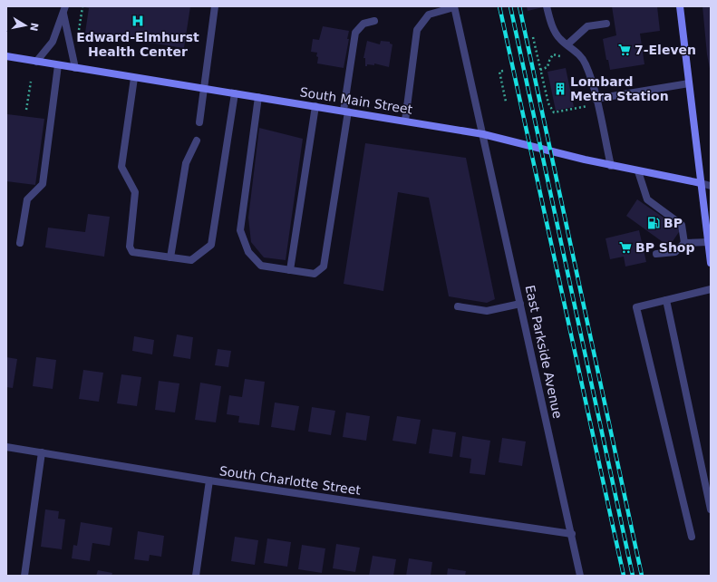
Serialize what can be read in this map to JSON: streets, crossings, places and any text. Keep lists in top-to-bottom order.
{
  "streets": {
    "main road": ["South Main Street"],
    "street": ["East Parkside Avenue", "South Charlotte Street"]
  },
  "crossings": [
    ["South Main Street", "East Parkside Avenue"],
    ["East Parkside Avenue", "South Charlotte Street"]
  ],
  "places": {
    "hospital": ["Edward-Elmhurst Health Center"],
    "supermarket": ["7-Eleven", "BP Shop"],
    "building": ["Lombard Metra Station"],
    "fuel station": ["BP"]
  },
  "north": "right"
}
